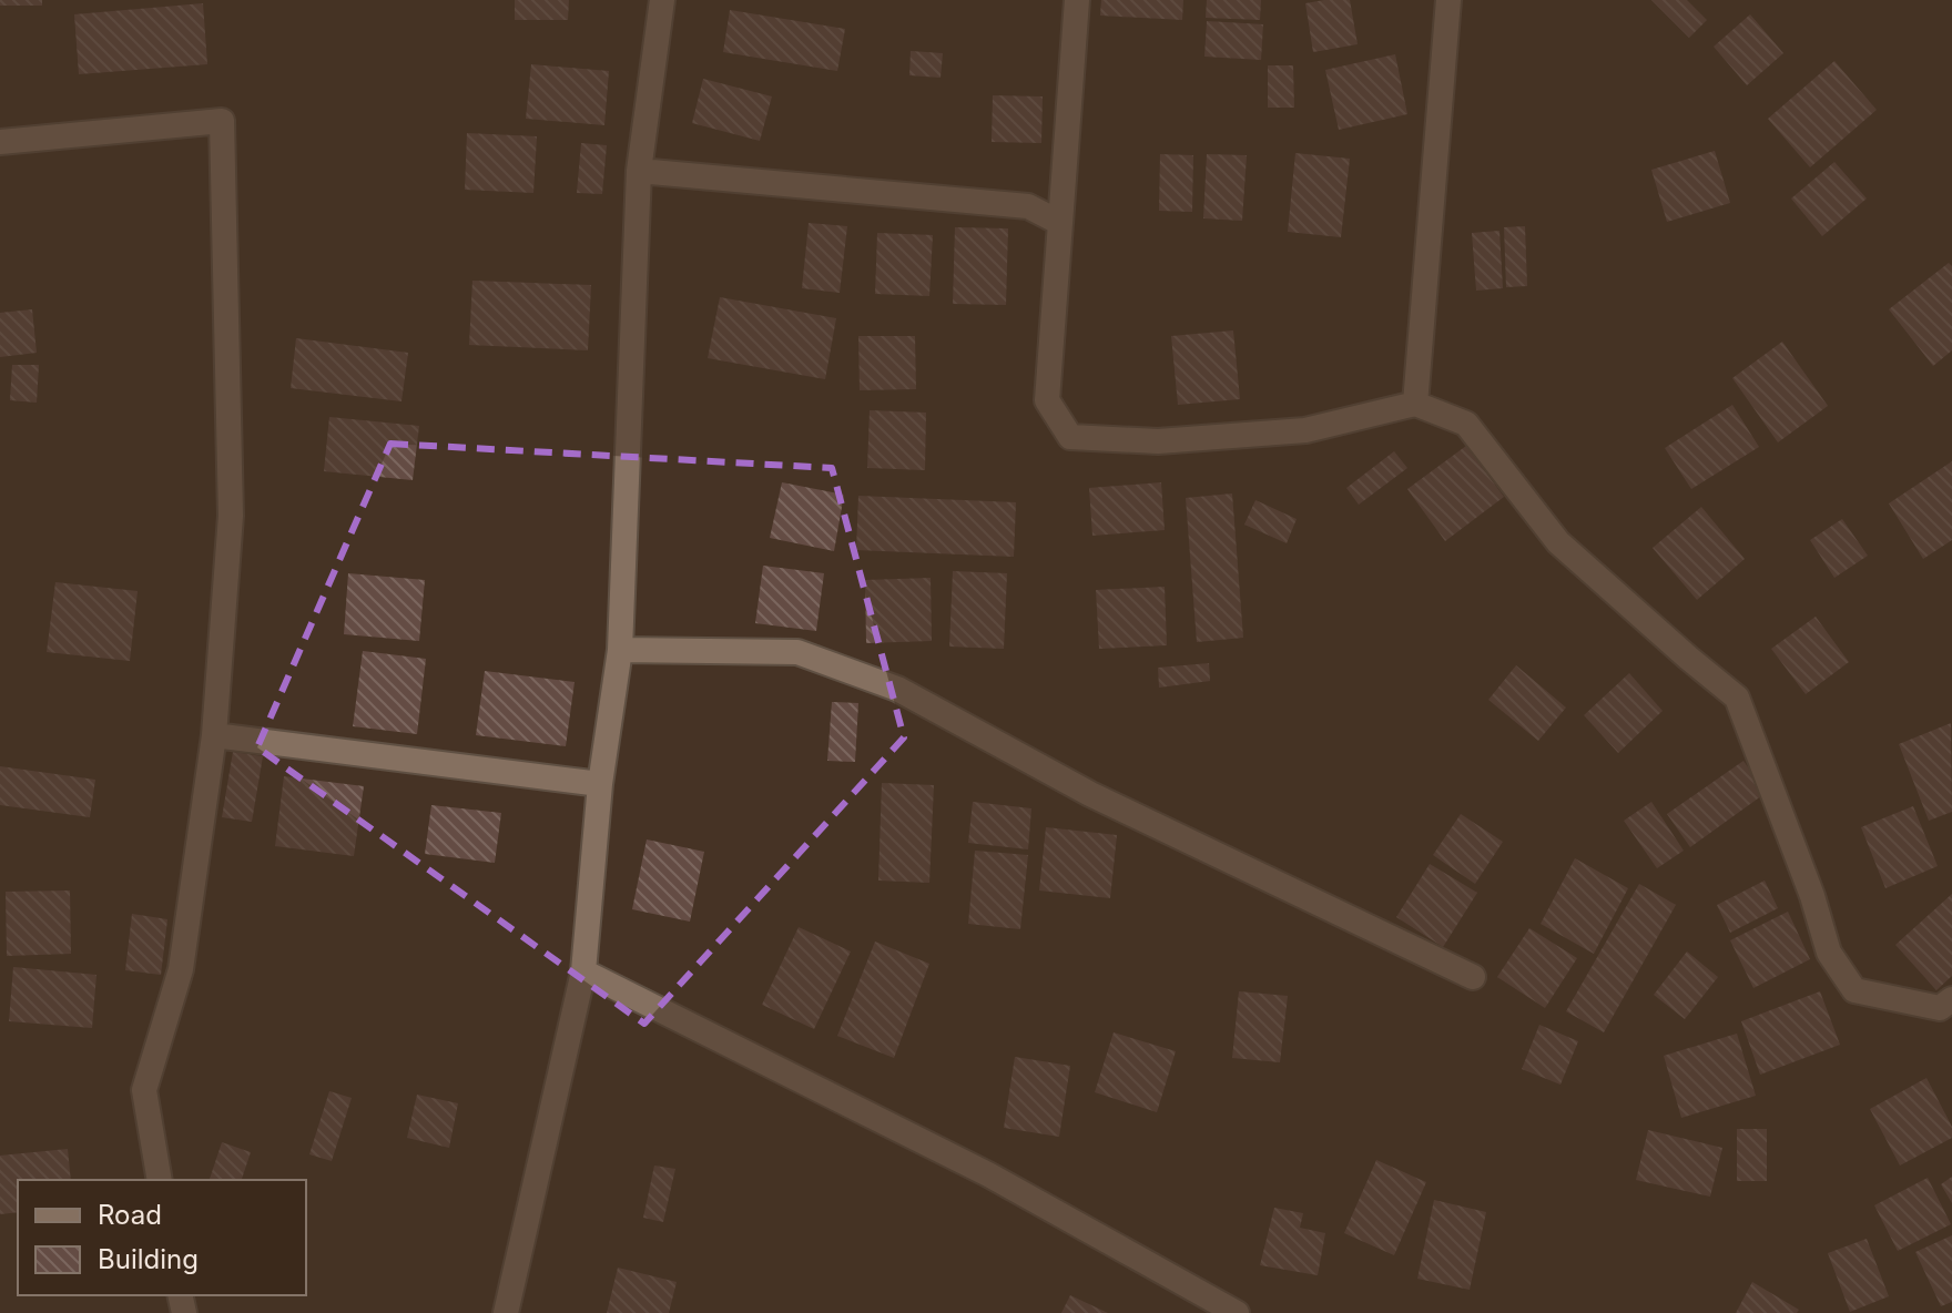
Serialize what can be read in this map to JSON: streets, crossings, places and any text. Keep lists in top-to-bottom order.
{
  "legend": ["Road", "Building"]
}
